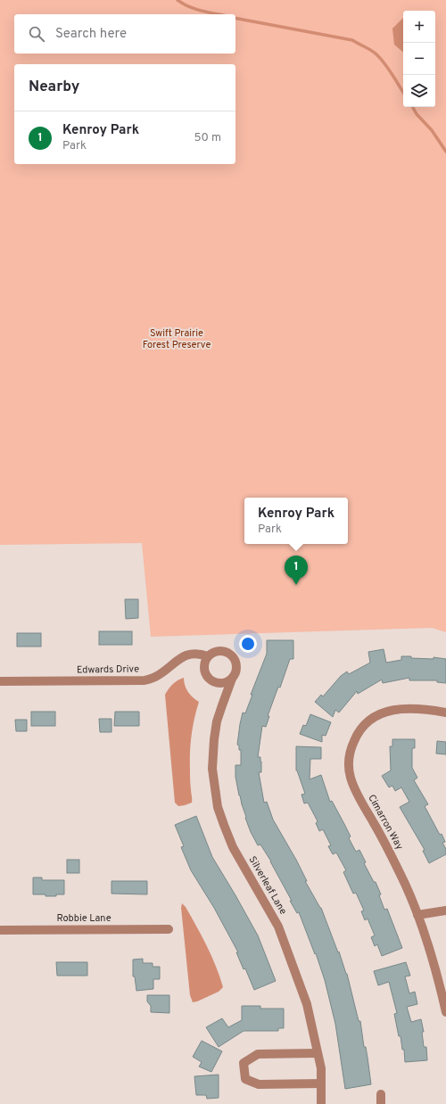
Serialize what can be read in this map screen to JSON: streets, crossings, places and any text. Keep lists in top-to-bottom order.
{
  "streets": {
    "street": [
      "Edwards Drive",
      "Cimarron Way",
      "Silverleaf Lane",
      "Robbie Lane"
    ]
  },
  "crossings": [
    ["Edwards Drive", "Silverleaf Lane"]
  ],
  "parks": ["Swift Prairie Forest Preserve"],
  "page": {
    "map_buttons": ["+", "−"],
    "search": "Search here",
    "heading": "Nearby",
    "list": [
      {
        "mark": "1",
        "name": "Kenroy Park",
        "note": "Park",
        "value": "50 m"
      }
    ],
    "popup": ["Kenroy Park", "Park"],
    "pins": "1"
  }
}
